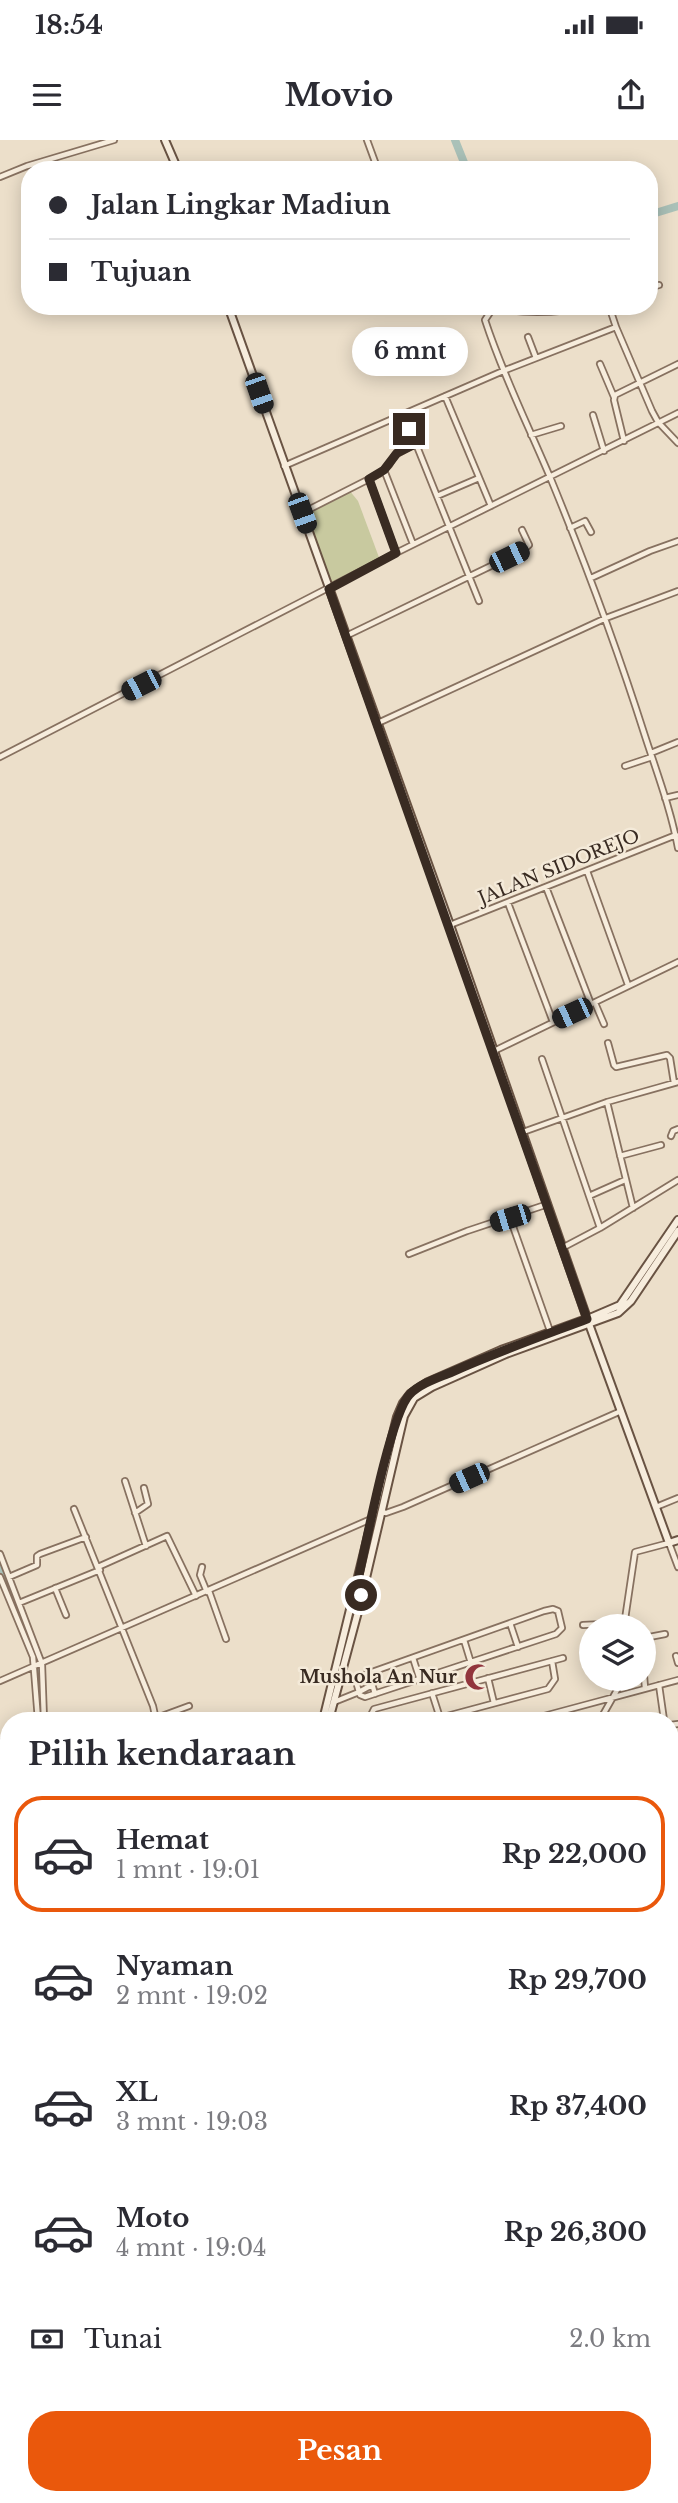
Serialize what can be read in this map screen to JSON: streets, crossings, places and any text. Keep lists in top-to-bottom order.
{
  "streets": {
    "street": ["JALAN SIDOREJO"]
  },
  "places": {
    "mosque": ["Mushola An Nur"]
  },
  "page": {
    "status": "18:54",
    "header": "Movio",
    "banner": ["Jalan Lingkar Madiun", "Tujuan"],
    "bubble": "6 mnt",
    "heading": "Pilih kendaraan",
    "list": [
      {
        "name": "Hemat",
        "note": "1 mnt · 19:01",
        "value": "Rp 22,000"
      },
      {
        "name": "Nyaman",
        "note": "2 mnt · 19:02",
        "value": "Rp 29,700"
      },
      {
        "name": "XL",
        "note": "3 mnt · 19:03",
        "value": "Rp 37,400"
      },
      {
        "name": "Moto",
        "note": "4 mnt · 19:04",
        "value": "Rp 26,300"
      }
    ],
    "pay": ["Tunai", "2.0 km"],
    "buttons": "Pesan"
  }
}
